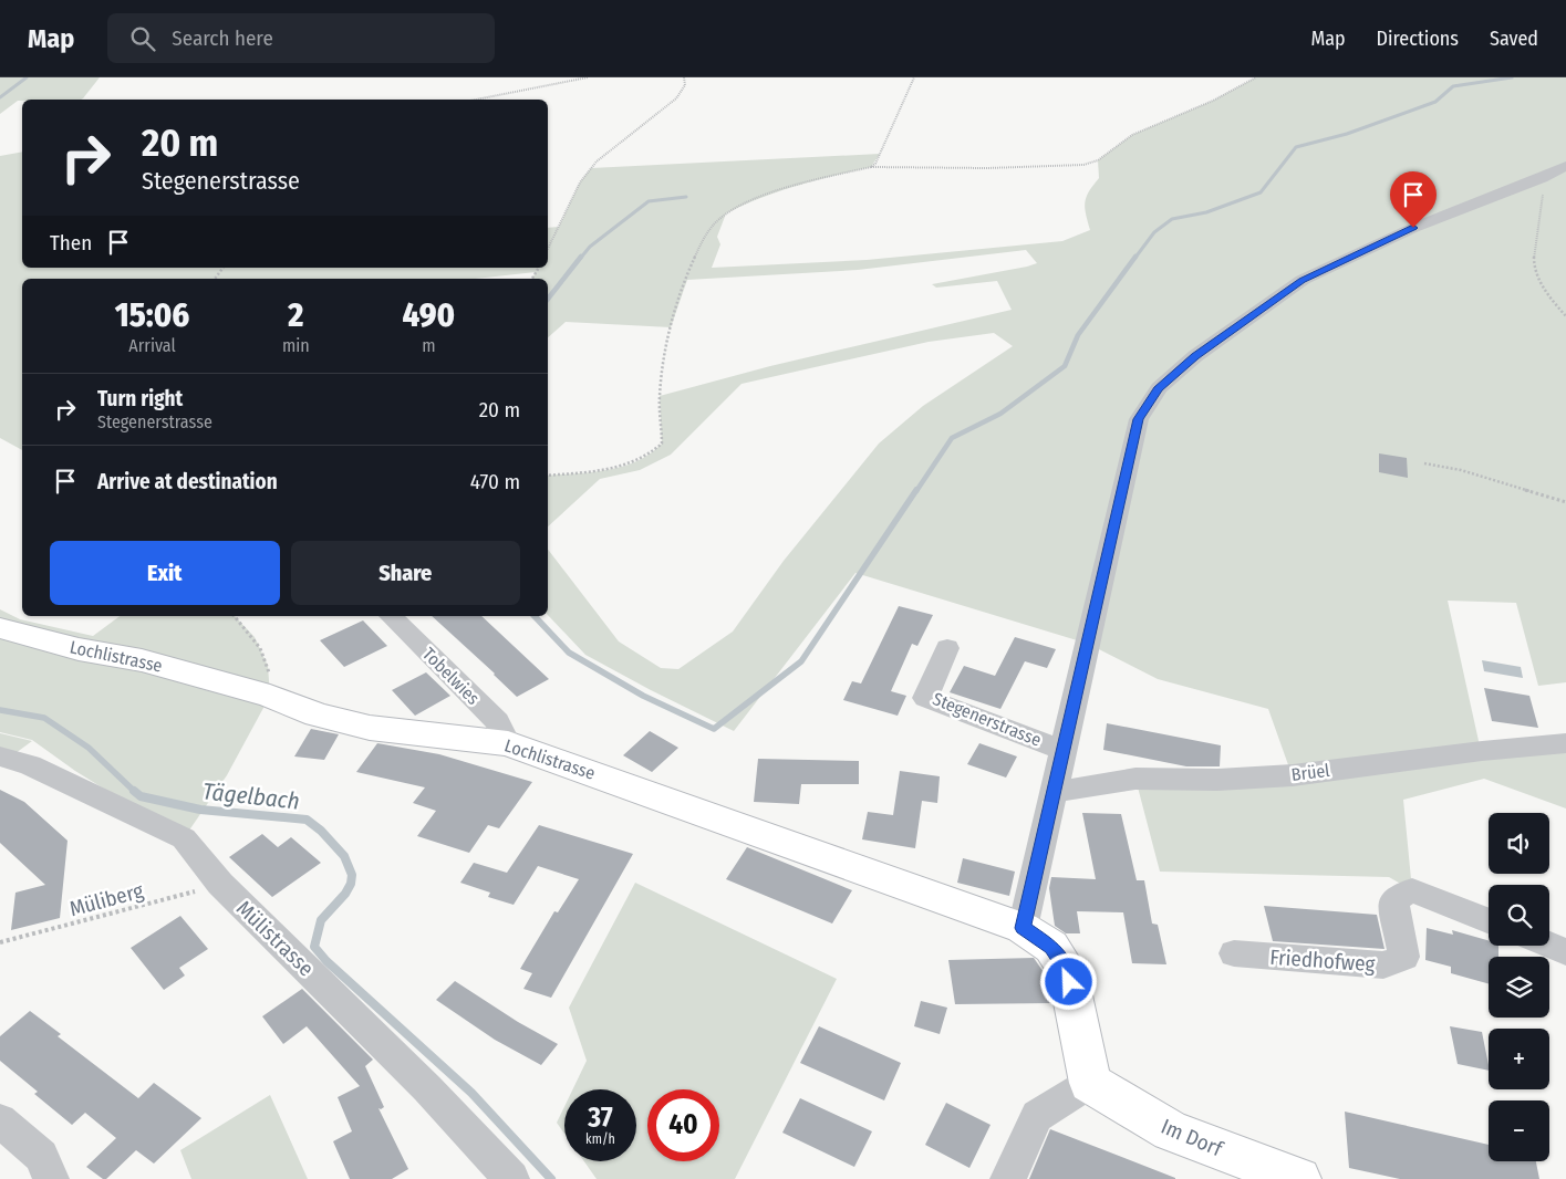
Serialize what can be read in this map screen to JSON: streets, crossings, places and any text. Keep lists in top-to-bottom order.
{
  "streets": {
    "street": [
      "Lochlistrasse",
      "Tobelwies",
      "Stegenerstrasse",
      "Brüel",
      "Mülistrasse",
      "Friedhofweg",
      "Im Dorf"
    ],
    "path": ["Müliberg"]
  },
  "crossings": [
    ["Lochlistrasse", "Tobelwies"],
    ["Lochlistrasse", "Stegenerstrasse"],
    ["Stegenerstrasse", "Brüel"],
    ["Müliberg", "Mülistrasse"]
  ],
  "water": ["Tägelbach"],
  "page": {
    "header": "Map",
    "search": "Search here",
    "nav": ["Map", "Directions", "Saved"],
    "turn": ["20 m", "Stegenerstrasse"],
    "then": "Then",
    "eta": [
      "15:06",
      "Arrival",
      "2",
      "min",
      "490",
      "m"
    ],
    "list": [
      {
        "name": "Turn right",
        "note": "Stegenerstrasse",
        "value": "20 m"
      },
      {
        "name": "Arrive at destination",
        "value": "470 m"
      }
    ],
    "buttons": ["Exit", "Share"],
    "map_buttons": ["+", "−"],
    "speed": "37 km/h",
    "limit": "40"
  }
}
